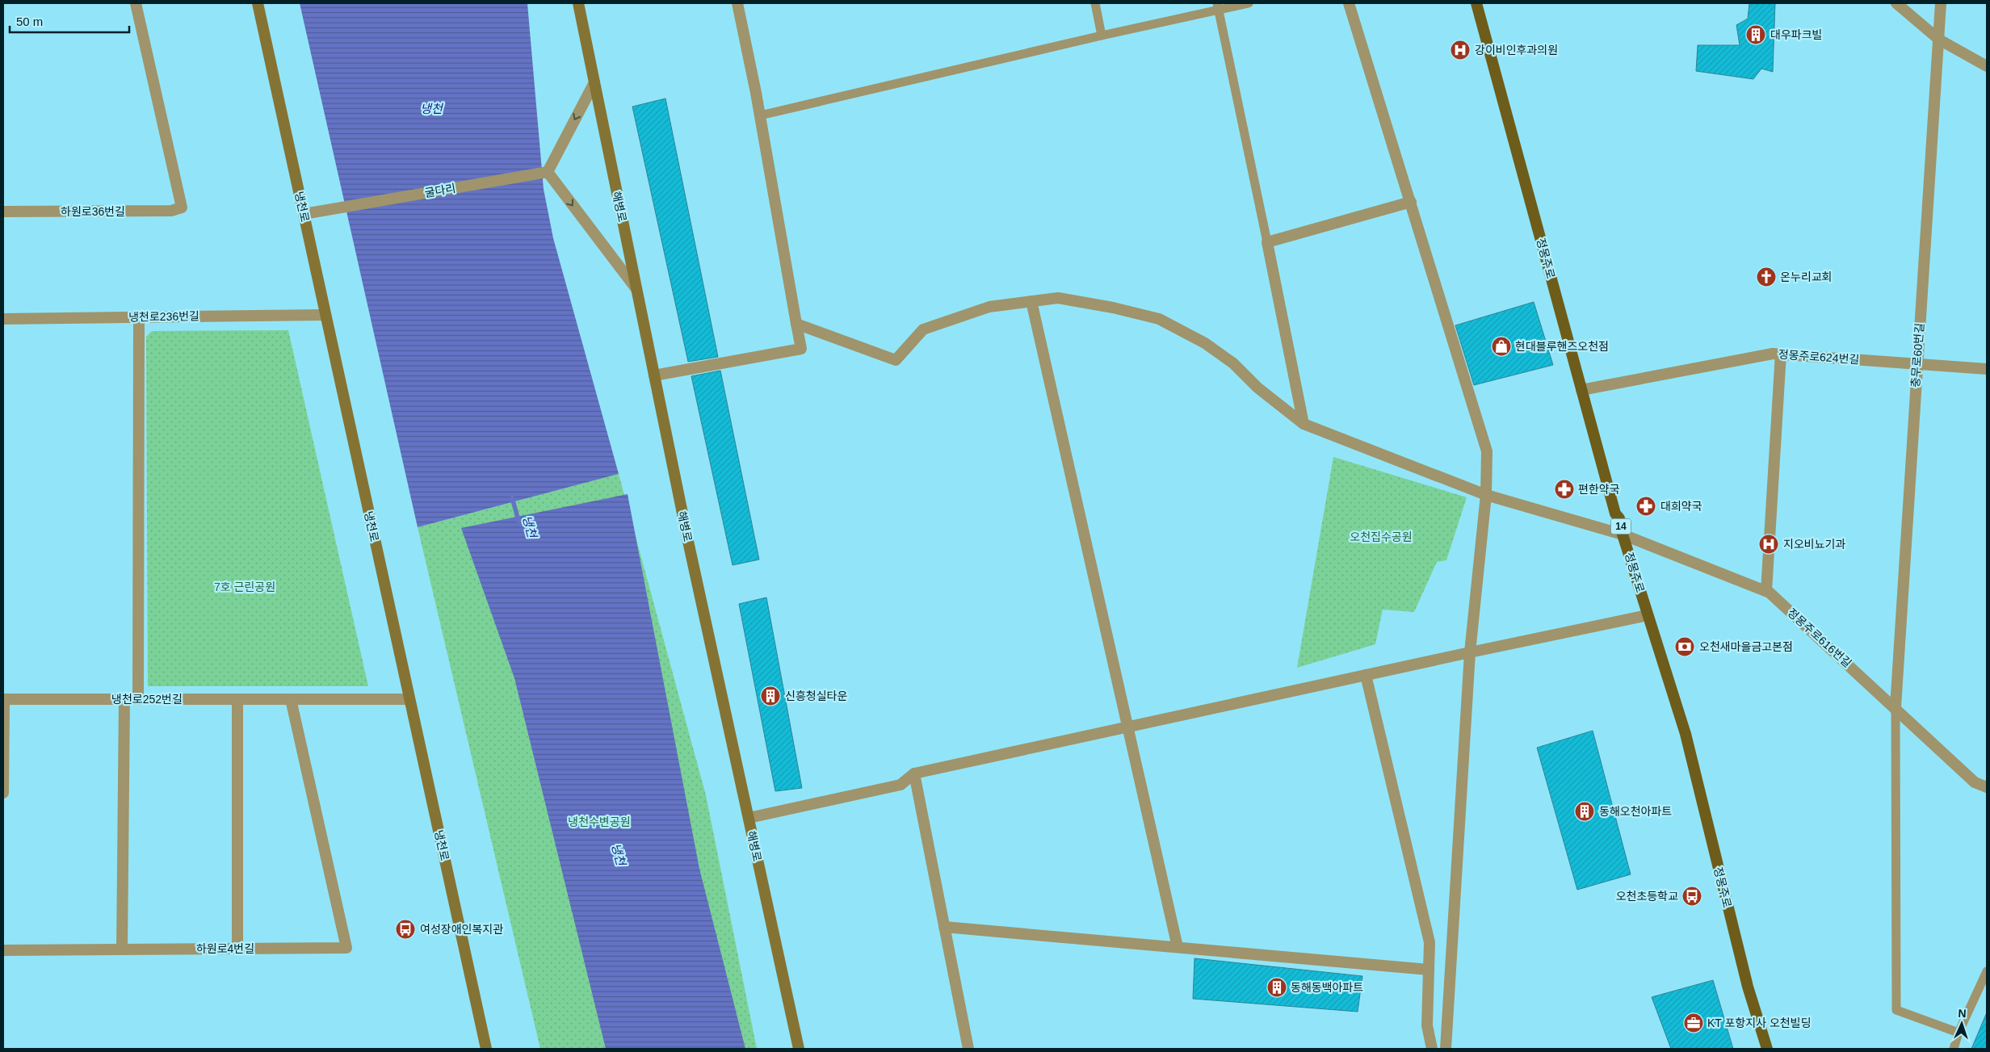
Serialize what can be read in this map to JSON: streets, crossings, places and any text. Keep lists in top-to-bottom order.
{
  "streets": {
    "main road": [
      "냉천로",
      "해병로",
      "정몽주로",
      "14"
    ],
    "street": [
      "굴다리",
      "하원로36번길",
      "냉천로236번길",
      "충무로60번길",
      "정몽주로624번길",
      "정몽주로616번길",
      "냉천로252번길",
      "하원로4번길"
    ]
  },
  "crossings": [
    ["굴다리", "냉천로"],
    ["냉천로", "냉천로236번길"],
    ["냉천로", "냉천로252번길"],
    ["정몽주로", "정몽주로624번길"],
    ["정몽주로", "정몽주로616번길"],
    ["충무로60번길", "정몽주로624번길"],
    ["충무로60번길", "정몽주로616번길"],
    ["냉천로252번길", "하원로4번길"]
  ],
  "water": ["냉천"],
  "parks": ["오천집수공원", "7호 근린공원", "냉천수변공원"],
  "places": {
    "building": [
      "대우파크빌",
      "신흥청실타운",
      "동해오천아파트",
      "동해동백아파트"
    ],
    "hospital": ["강이비인후과의원", "지오비뇨기과"],
    "church": ["온누리교회"],
    "shop": ["현대블루핸즈오천점"],
    "pharmacy": ["편한약국", "대희약국"],
    "bank": ["오천새마을금고본점"],
    "bus stop": ["오천초등학교", "여성장애인복지관"],
    "office": ["KT 포항지사 오천빌딩"]
  },
  "scale_bar": "50 m",
  "north": "top"
}
